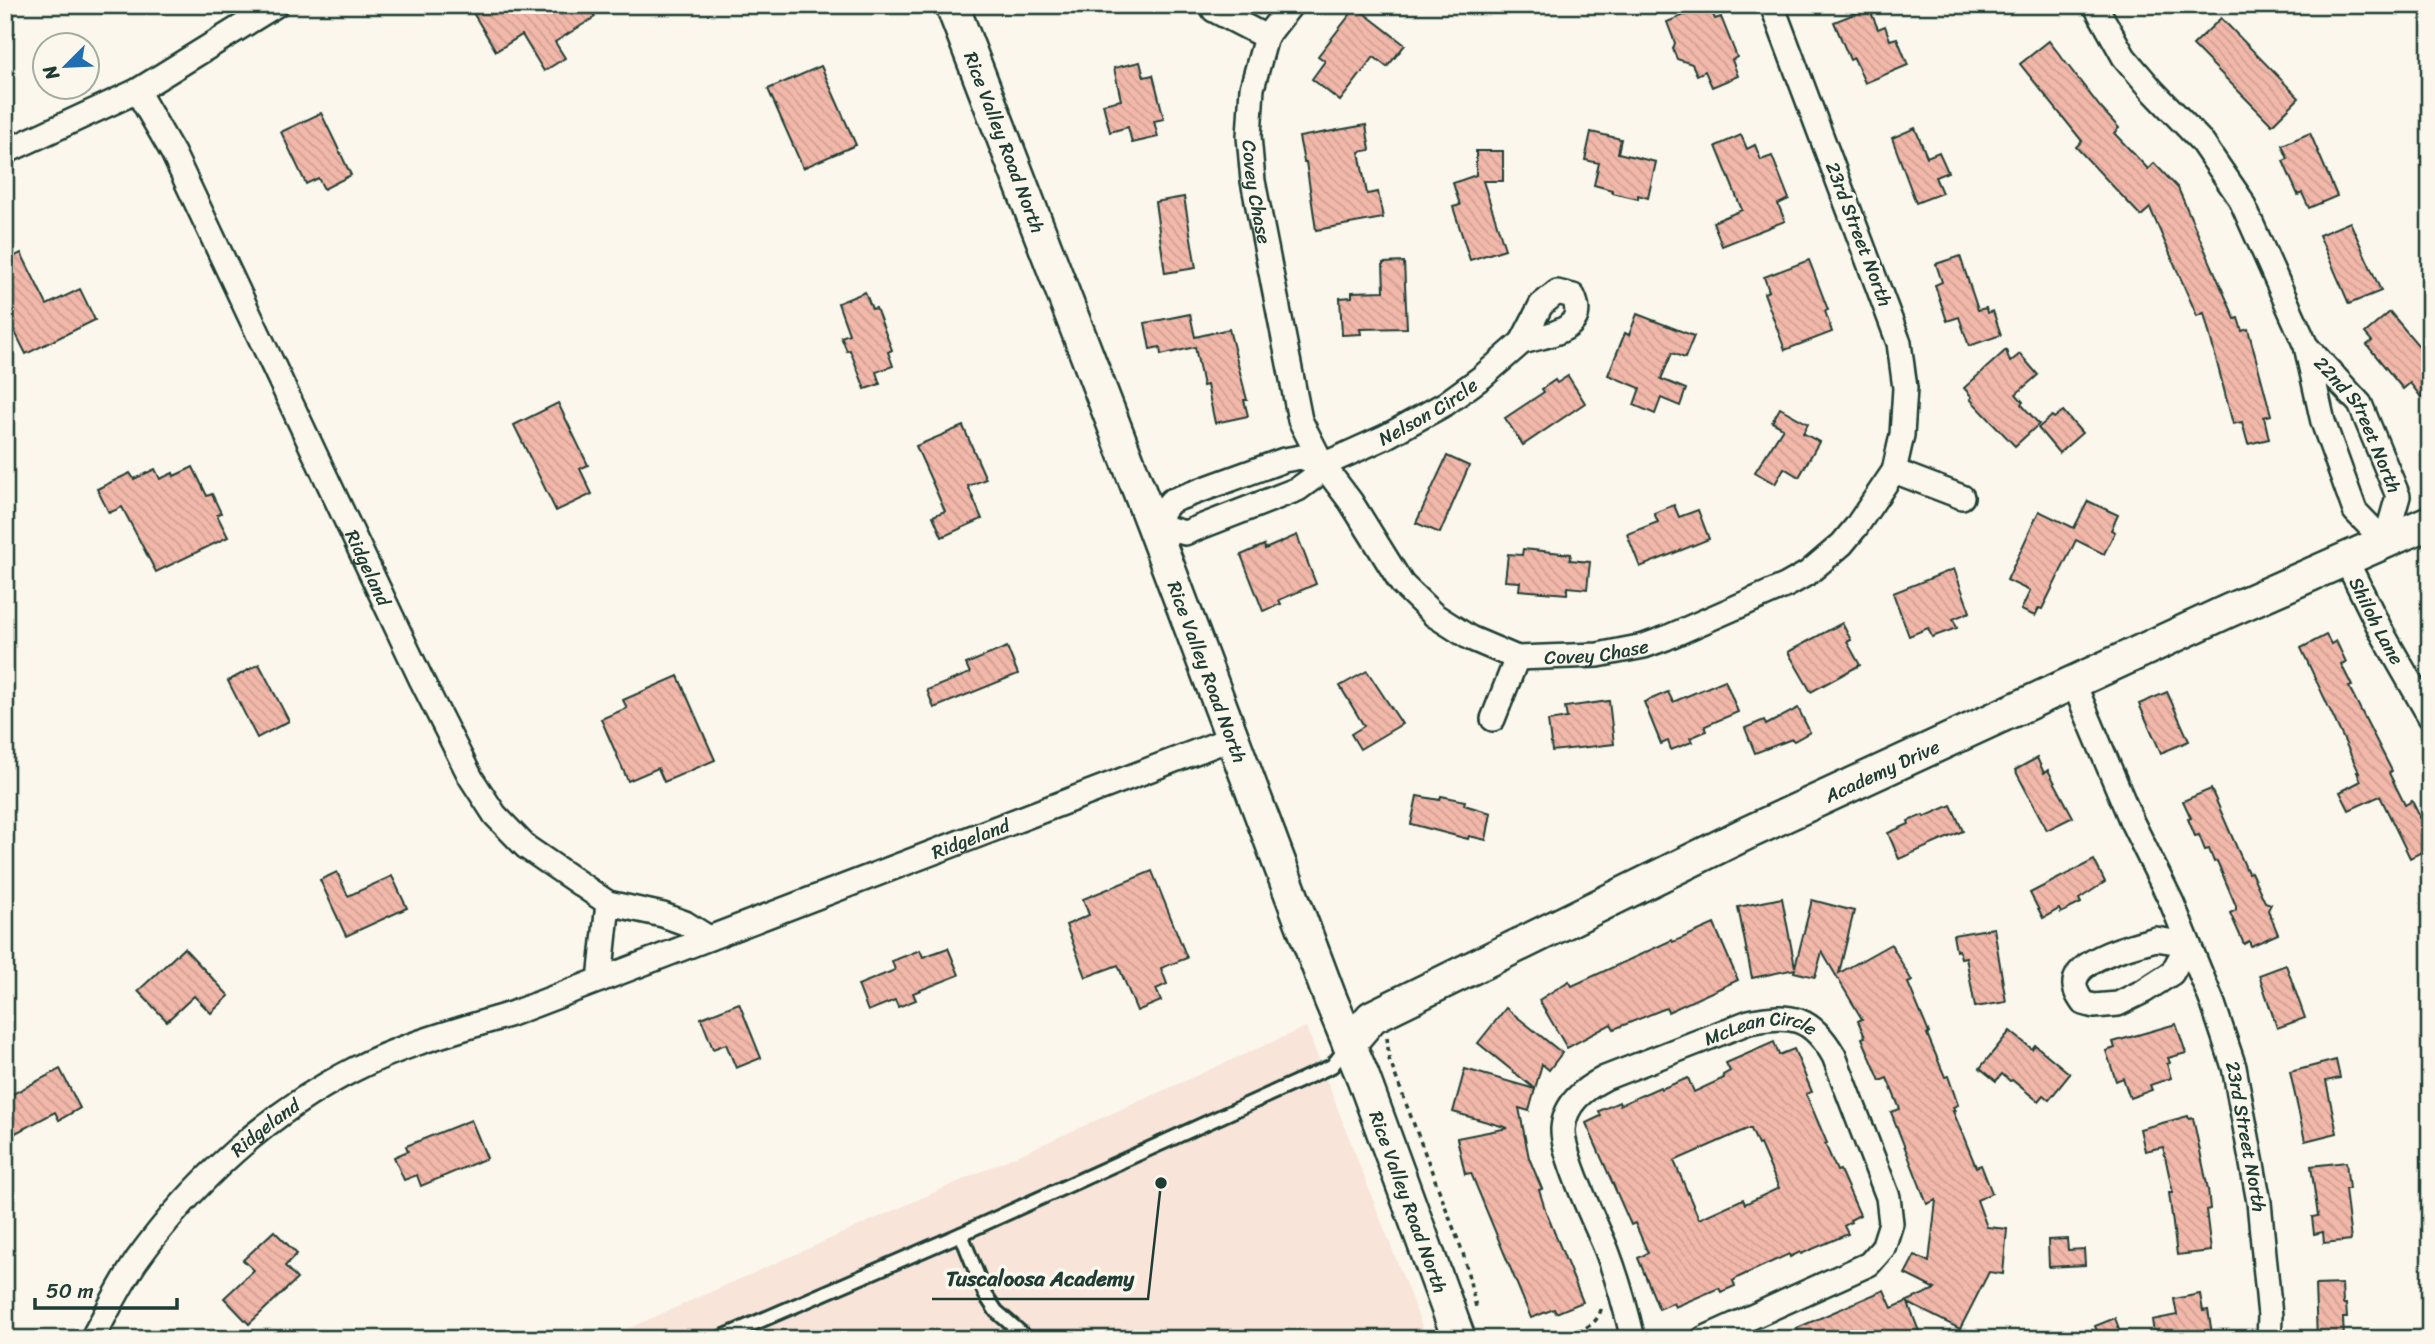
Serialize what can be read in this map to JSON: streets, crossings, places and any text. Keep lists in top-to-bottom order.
{
  "streets": {
    "street": [
      "Rice Valley Road North",
      "Covey Chase",
      "23rd Street North",
      "Nelson Circle",
      "22nd Street North",
      "Ridgeland",
      "Shiloh Lane",
      "Academy Drive",
      "McLean Circle"
    ]
  },
  "crossings": [
    ["Rice Valley Road North", "Ridgeland"],
    ["Rice Valley Road North", "Academy Drive"],
    ["Covey Chase", "23rd Street North"],
    ["Covey Chase", "Nelson Circle"],
    ["23rd Street North", "Academy Drive"],
    ["22nd Street North", "Academy Drive"],
    ["Shiloh Lane", "Academy Drive"]
  ],
  "places": ["Tuscaloosa Academy"],
  "scale_bar": "50 m",
  "north": "bottom left"
}
